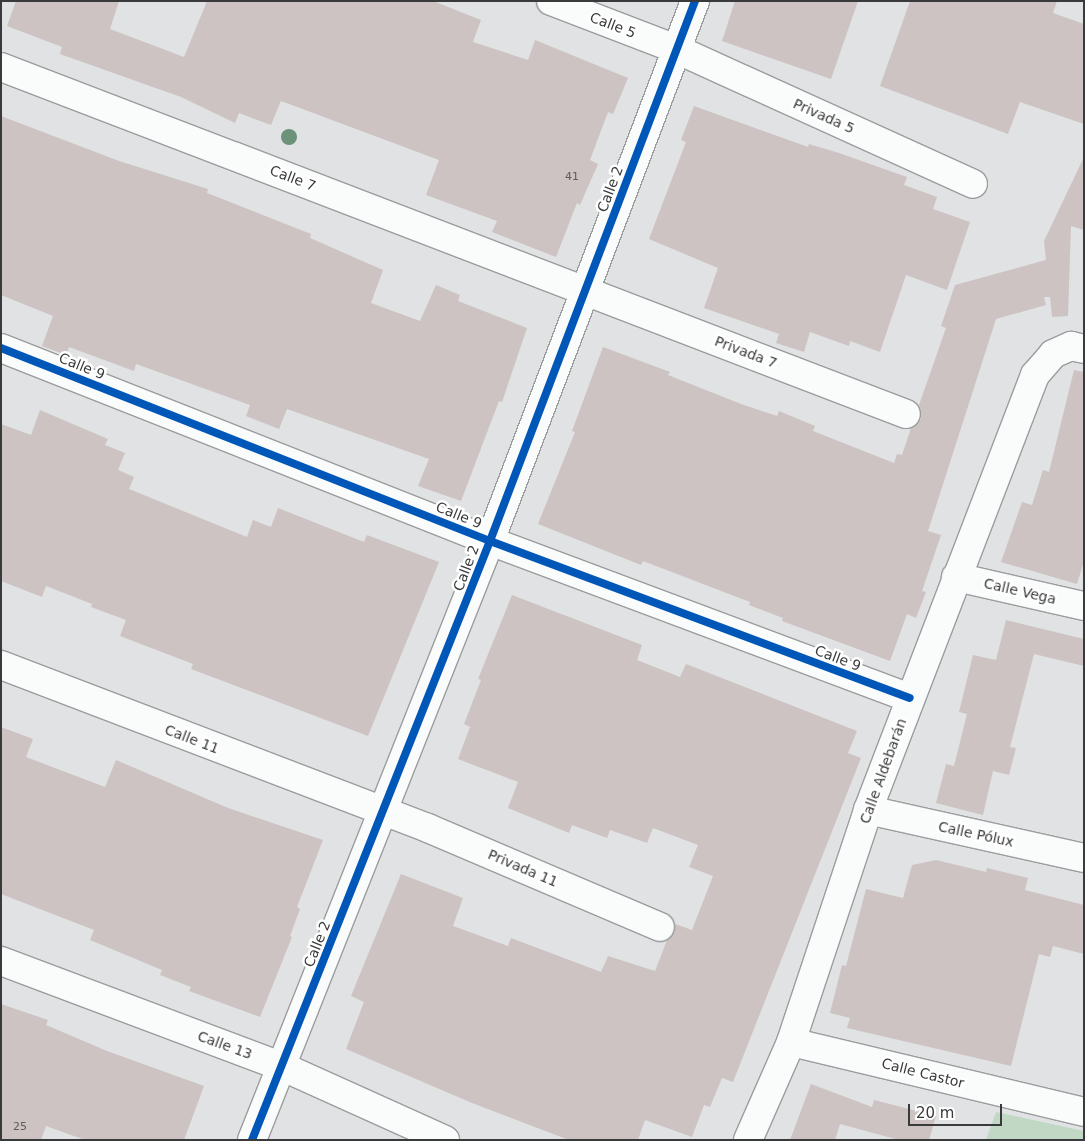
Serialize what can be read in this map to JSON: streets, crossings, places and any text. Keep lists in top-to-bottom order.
{
  "streets": {
    "street": [
      "Calle 5",
      "Privada 5",
      "Calle 7",
      "Calle 2",
      "Privada 7",
      "Calle 9",
      "Calle Vega",
      "Calle 11",
      "Calle Aldebarán",
      "Calle Pólux",
      "Privada 11",
      "Calle 13",
      "Calle Castor"
    ]
  },
  "crossings": [
    ["Calle 5", "Privada 5"],
    ["Calle 5", "Calle 2"],
    ["Privada 5", "Calle 2"],
    ["Calle 7", "Calle 2"],
    ["Calle 7", "Privada 7"],
    ["Calle 2", "Privada 7"],
    ["Calle 2", "Calle 9"],
    ["Calle 2", "Calle 11"],
    ["Calle 2", "Privada 11"],
    ["Calle 2", "Calle 13"],
    ["Calle 9", "Calle Aldebarán"],
    ["Calle Vega", "Calle Aldebarán"],
    ["Calle 11", "Privada 11"],
    ["Calle Aldebarán", "Calle Pólux"],
    ["Calle Aldebarán", "Calle Castor"]
  ],
  "house_numbers": ["41", "25"],
  "scale_bar": "20 m"
}
